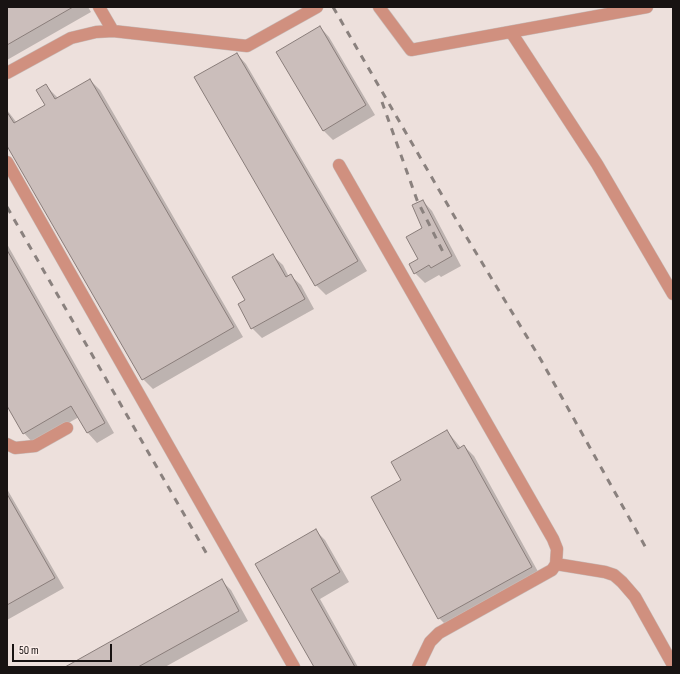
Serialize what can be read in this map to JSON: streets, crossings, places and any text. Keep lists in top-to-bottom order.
{
  "scale_bar": "50 m"
}
